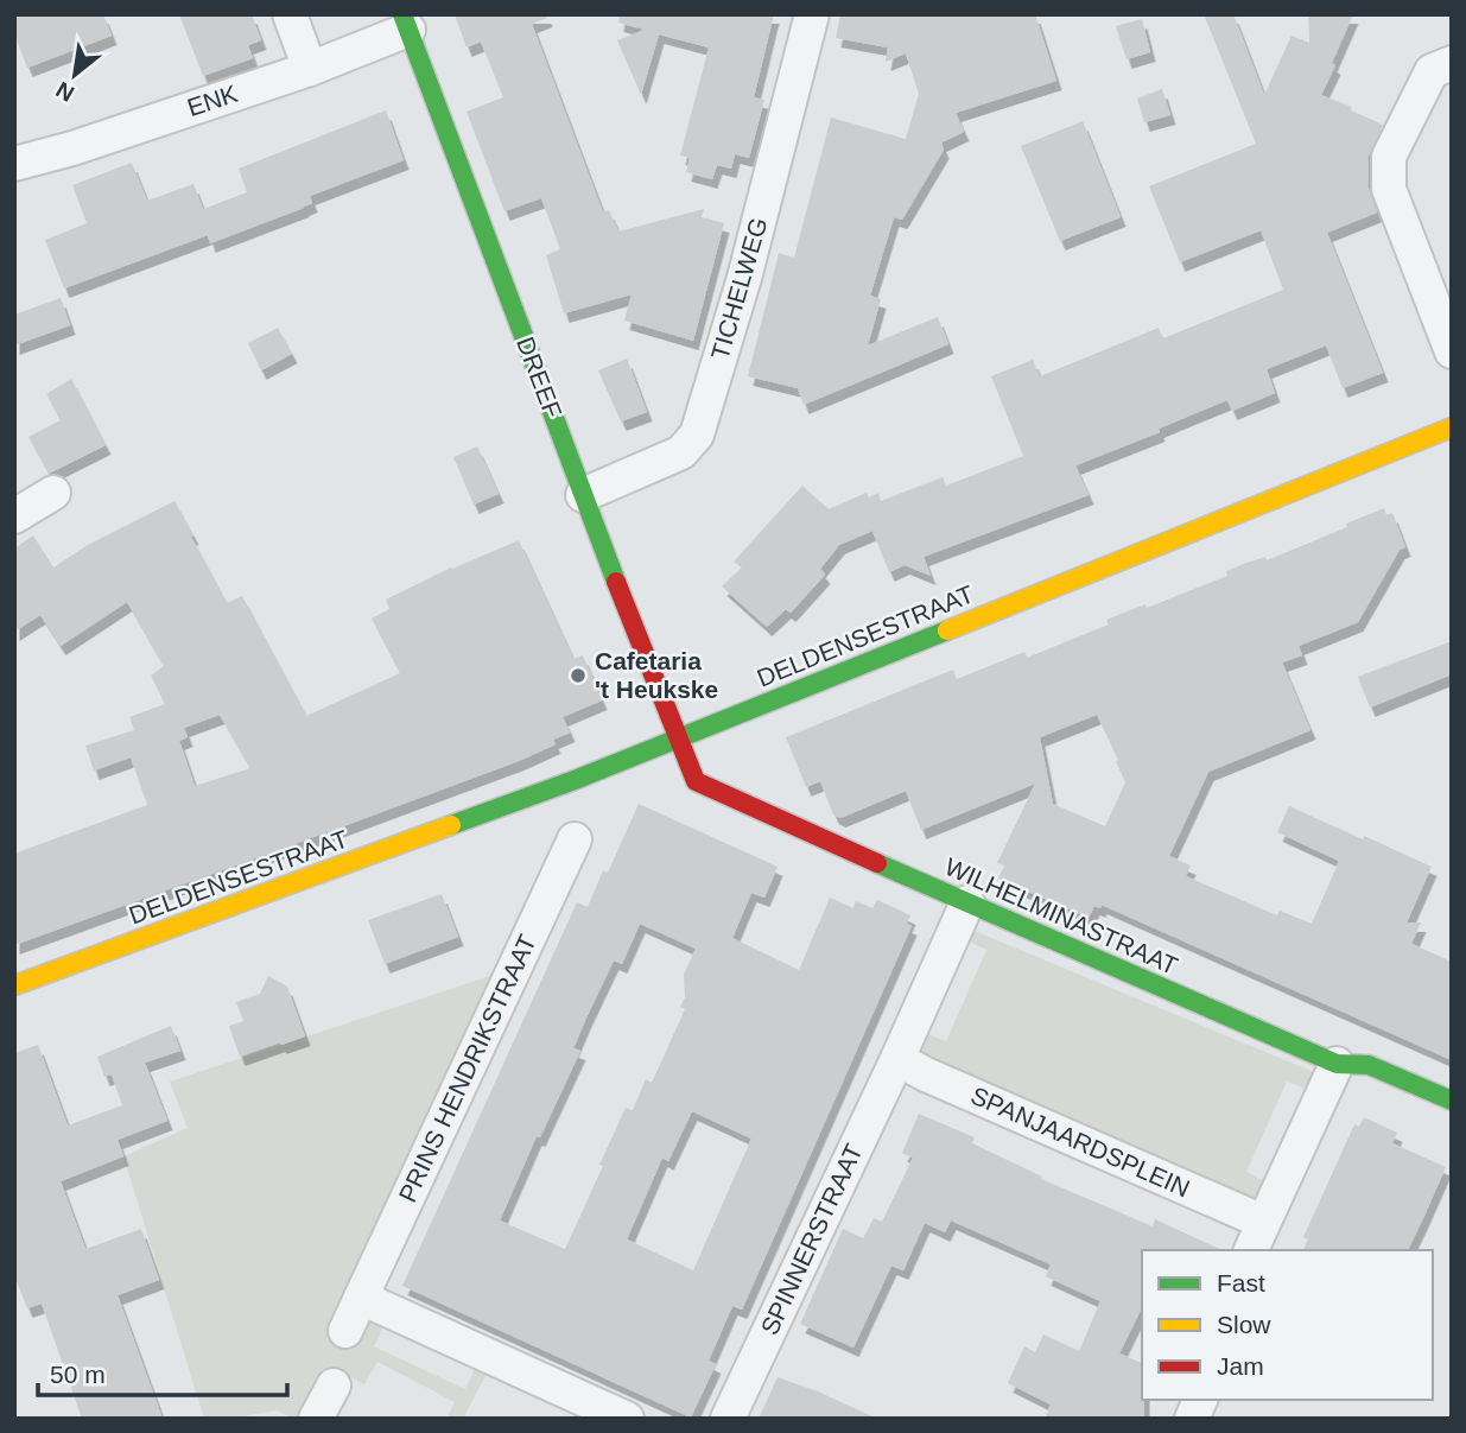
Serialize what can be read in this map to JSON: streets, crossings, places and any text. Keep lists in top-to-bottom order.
{
  "streets": {
    "street": [
      "ENK",
      "TICHELWEG",
      "DREEF",
      "DELDENSESTRAAT",
      "WILHELMINASTRAAT",
      "PRINS HENDRIKSTRAAT",
      "SPANJAARDSPLEIN",
      "SPINNERSTRAAT"
    ]
  },
  "crossings": [
    ["ENK", "DREEF"],
    ["TICHELWEG", "DREEF"],
    ["DREEF", "DELDENSESTRAAT"],
    ["DREEF", "WILHELMINASTRAAT"],
    ["DELDENSESTRAAT", "WILHELMINASTRAAT"],
    ["WILHELMINASTRAAT", "SPANJAARDSPLEIN"],
    ["SPANJAARDSPLEIN", "SPINNERSTRAAT"]
  ],
  "places": ["Cafetaria 't Heukske"],
  "legend": ["Fast", "Slow", "Jam"],
  "scale_bar": "50 m",
  "north": "bottom left"
}
